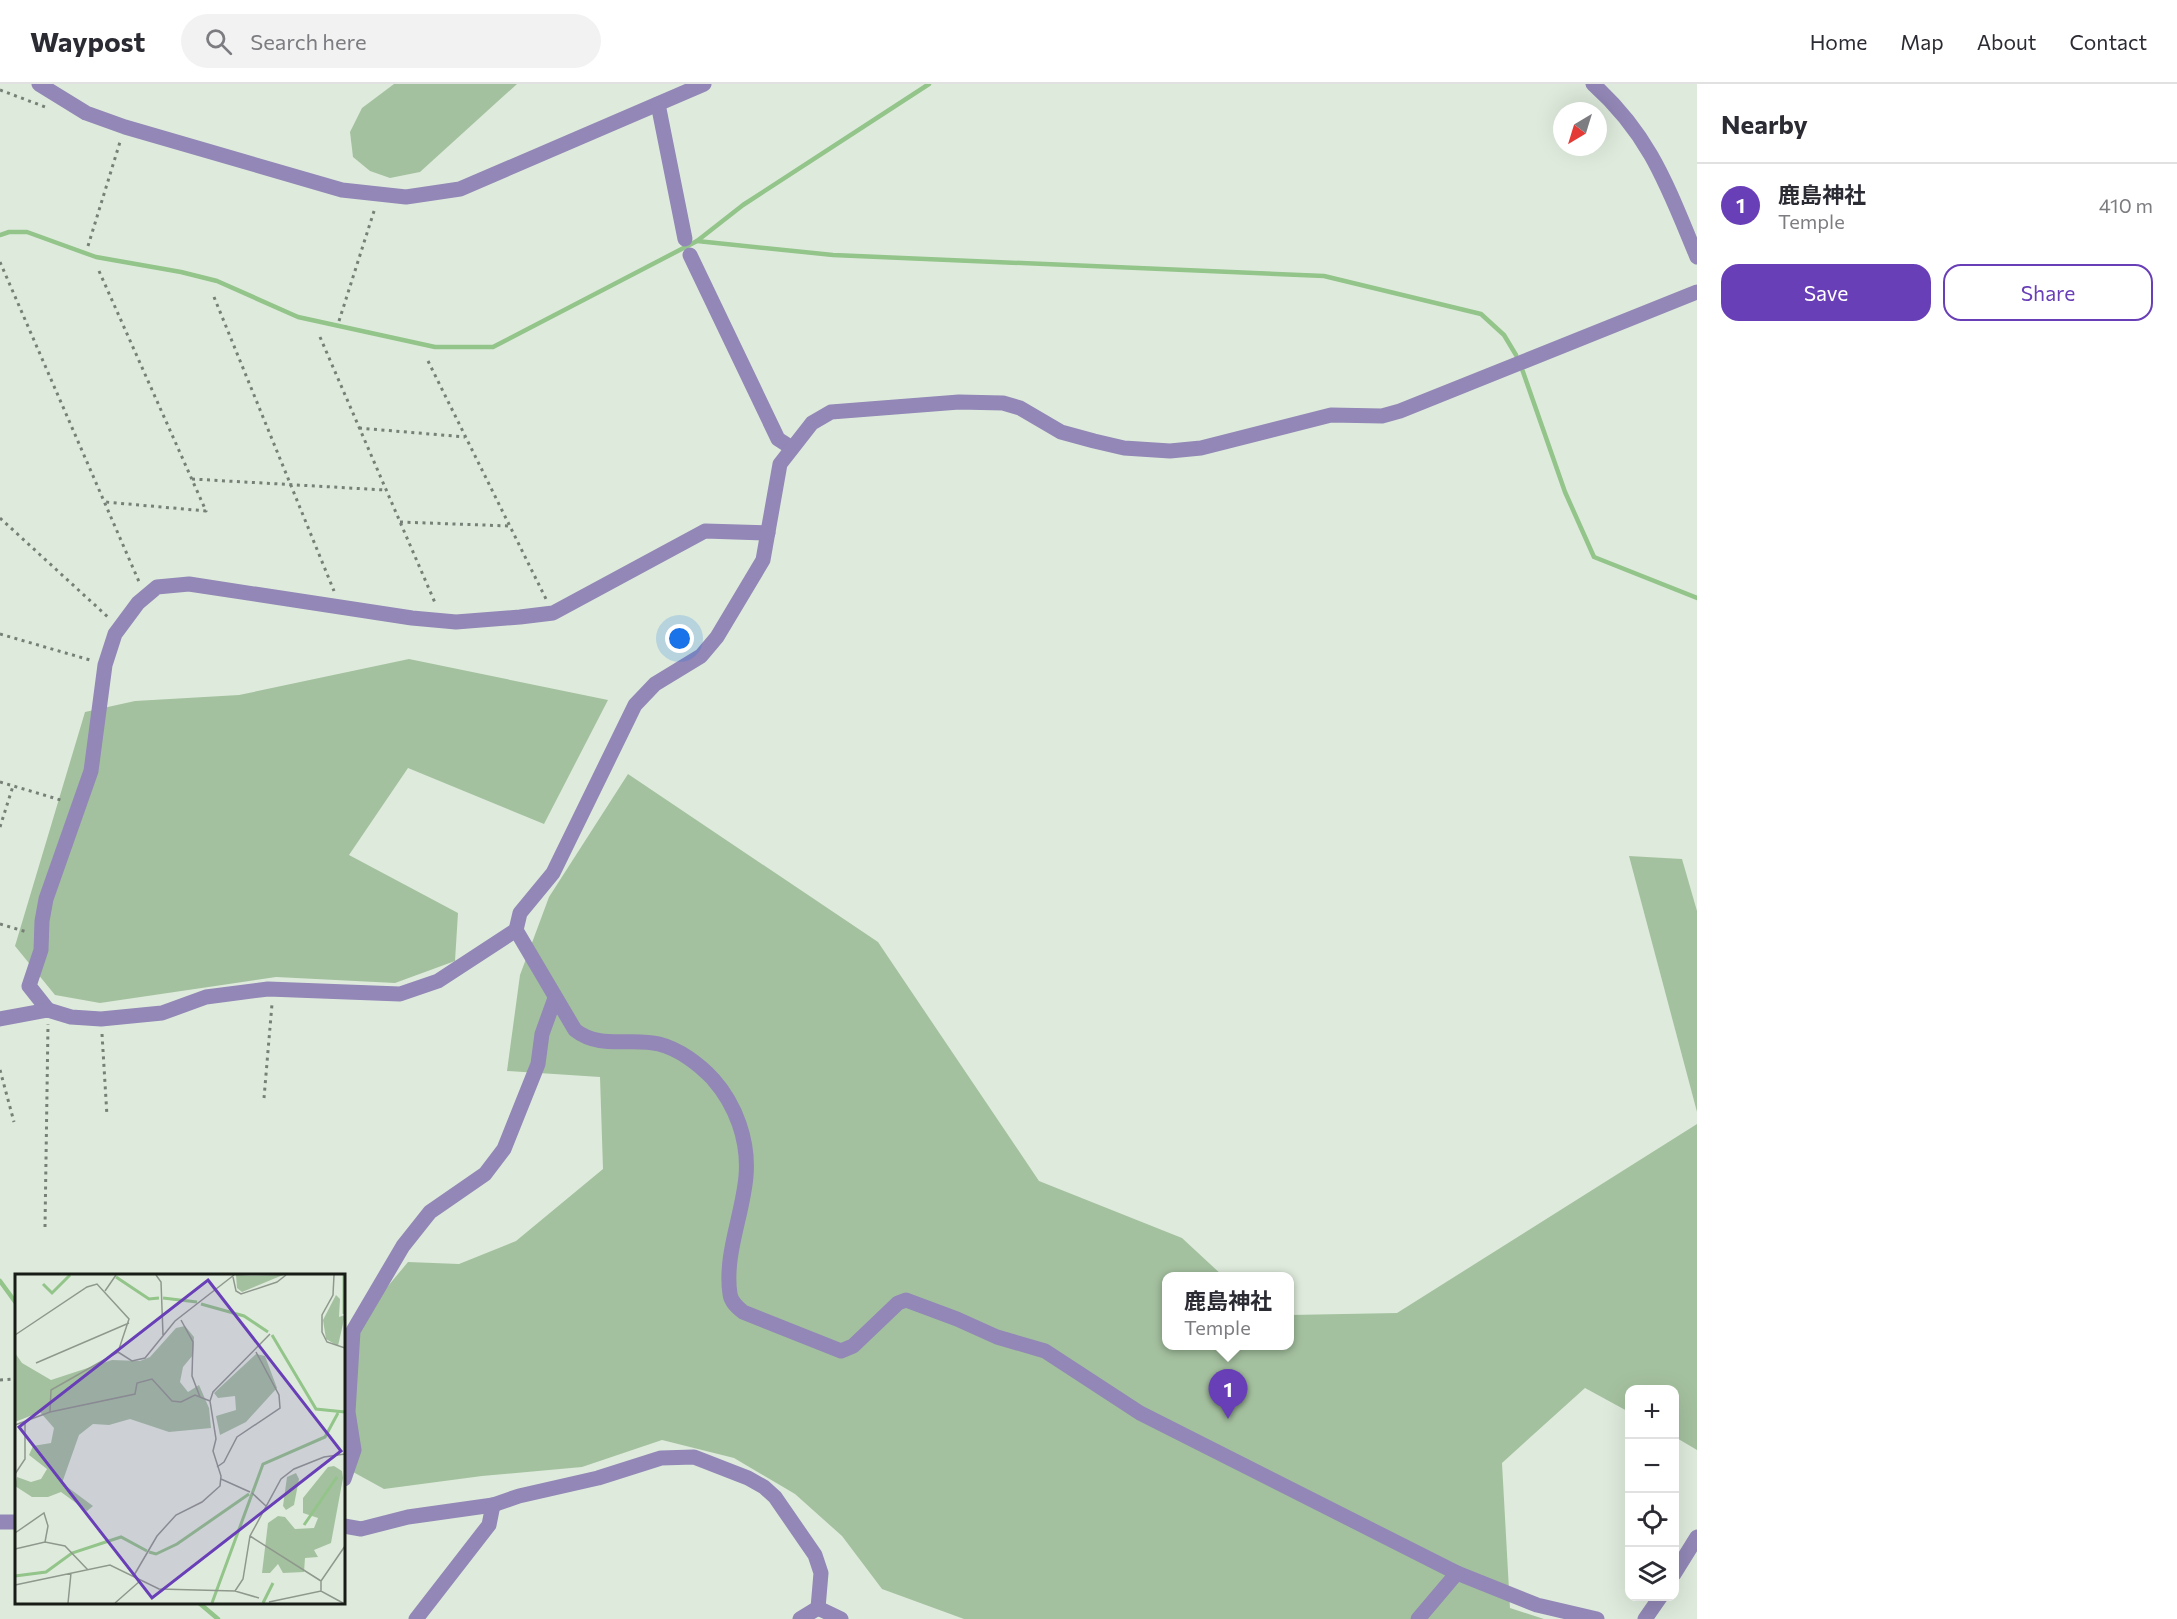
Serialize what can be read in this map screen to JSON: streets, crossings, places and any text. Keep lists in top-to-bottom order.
{
  "north": "bottom left",
  "page": {
    "header": "Waypost",
    "search": "Search here",
    "nav": [
      "Home",
      "Map",
      "About",
      "Contact"
    ],
    "heading": "Nearby",
    "list": [
      {
        "mark": "1",
        "name": "鹿島神社",
        "note": "Temple",
        "value": "410 m"
      }
    ],
    "buttons": ["Save", "Share"],
    "popup": ["鹿島神社", "Temple"],
    "pins": "1",
    "map_buttons": ["+", "−"]
  }
}
